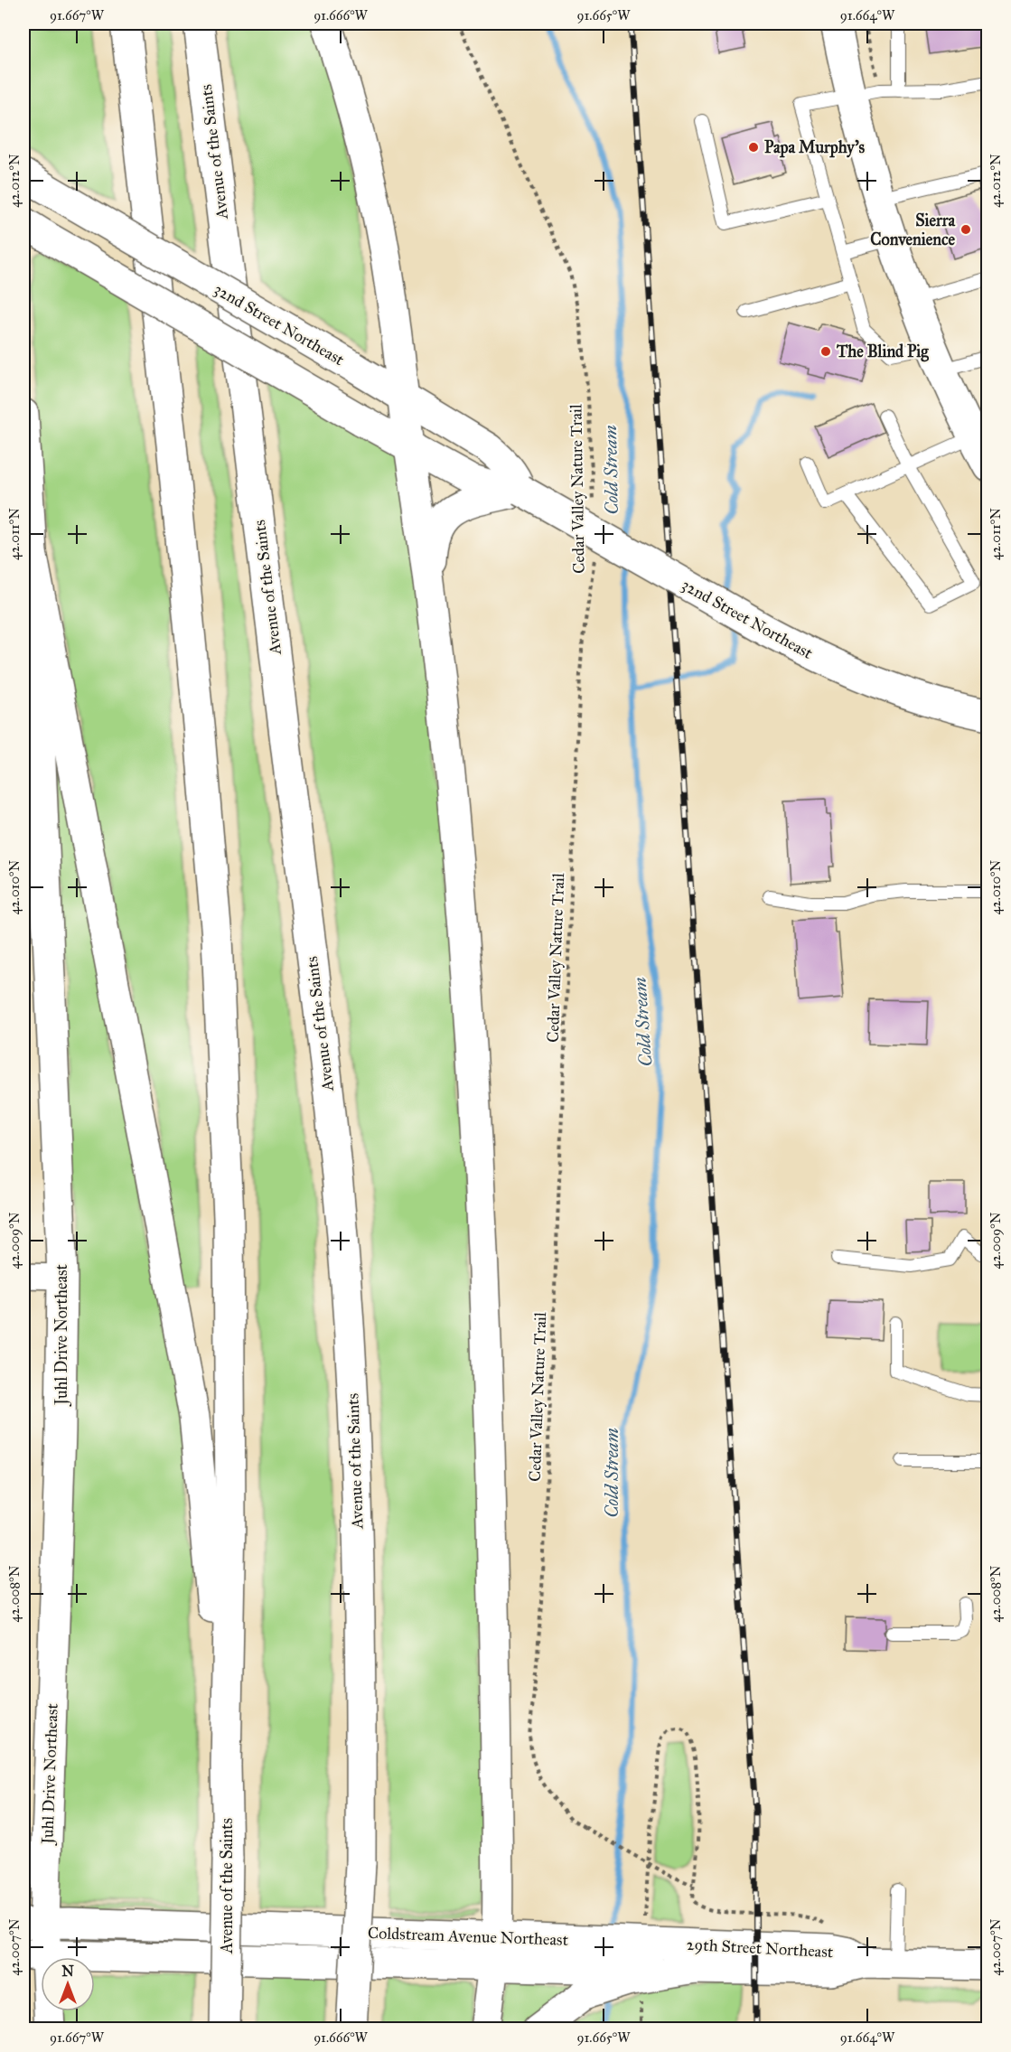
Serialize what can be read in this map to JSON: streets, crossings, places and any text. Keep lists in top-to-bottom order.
{
  "streets": {
    "main road": [
      "Avenue of the Saints",
      "32nd Street Northeast",
      "Juhl Drive Northeast",
      "Coldstream Avenue Northeast",
      "29th Street Northeast"
    ],
    "path": ["Cedar Valley Nature Trail"]
  },
  "crossings": [
    ["Juhl Drive Northeast", "Coldstream Avenue Northeast"],
    ["Coldstream Avenue Northeast", "29th Street Northeast"]
  ],
  "water": ["Cold Stream"],
  "places": ["Papa Murphy's", "Sierra Convenience", "The Blind Pig"],
  "north": "top",
  "coordinates": [
    "91.667°W",
    "91.666°W",
    "91.665°W",
    "91.664°W",
    "42.012°N",
    "42.011°N",
    "42.010°N",
    "42.009°N",
    "42.008°N",
    "42.007°N"
  ]
}
